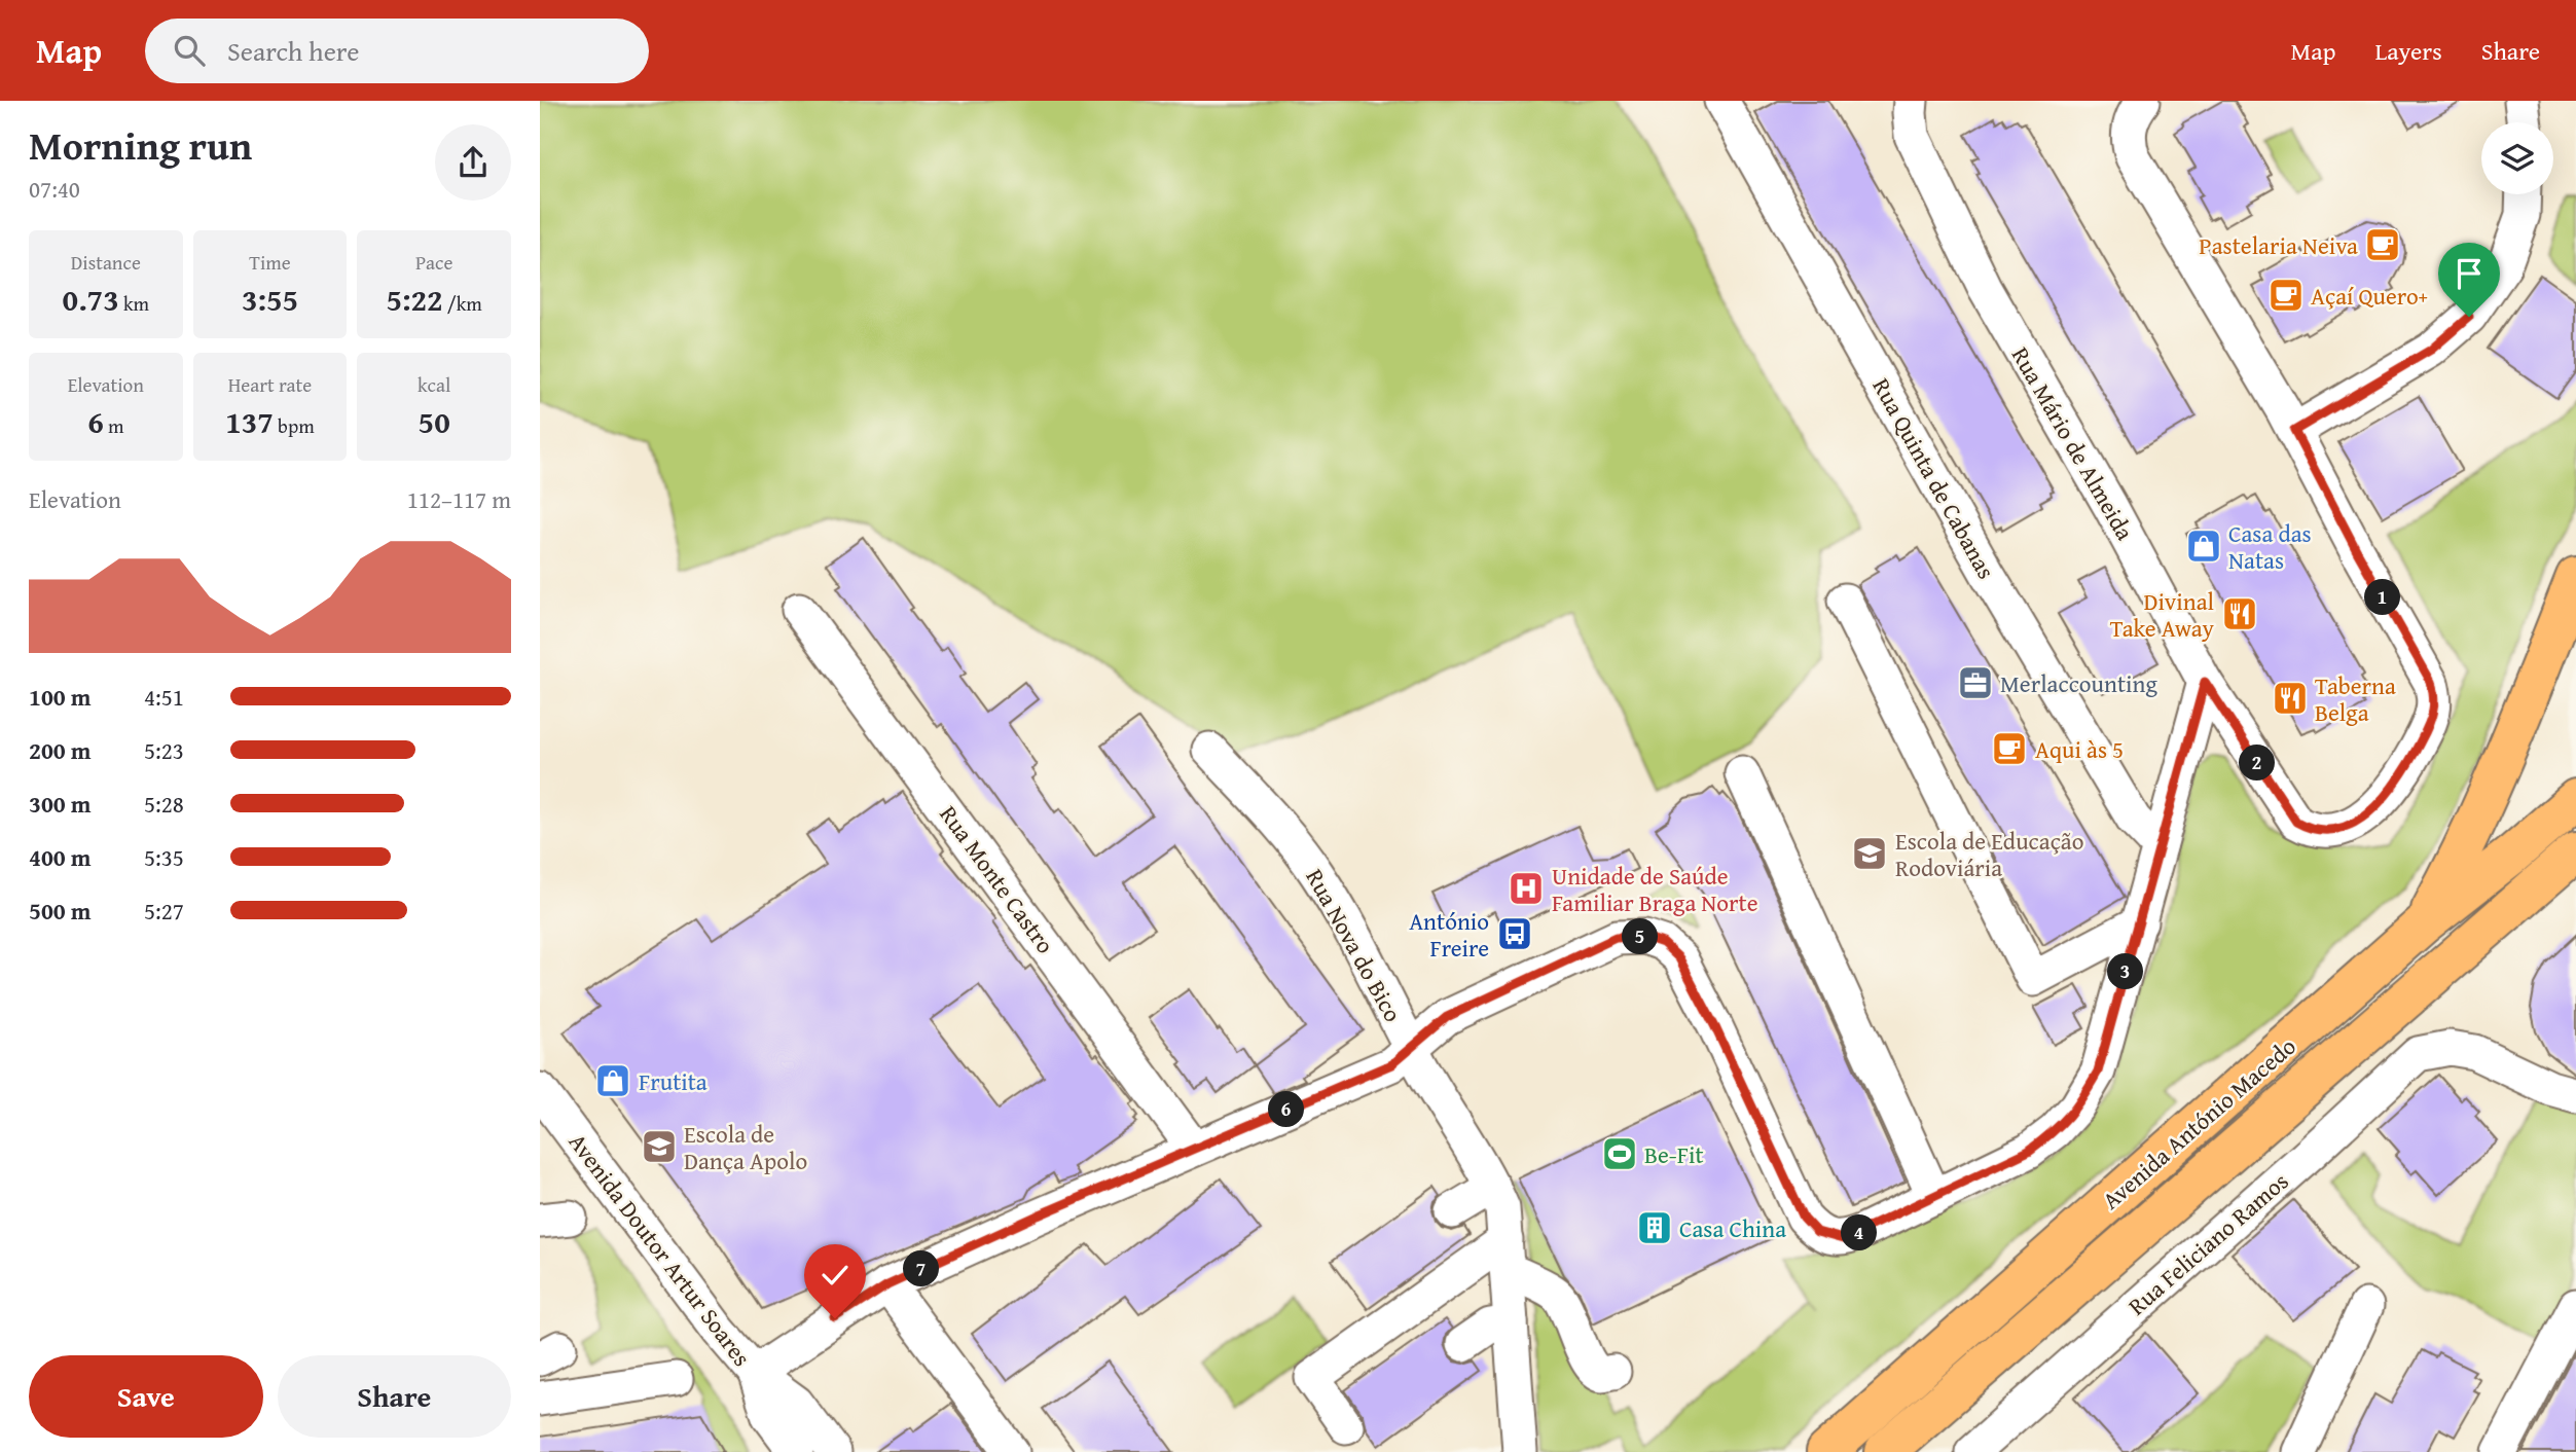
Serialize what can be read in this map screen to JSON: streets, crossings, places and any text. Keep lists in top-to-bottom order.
{
  "streets": {
    "highway": ["Avenida António Macedo"],
    "street": [
      "Rua Mário de Almeida",
      "Rua Quinta de Cabanas",
      "Rua Monte Castro",
      "Rua Nova do Bico",
      "Rua Feliciano Ramos",
      "Avenida Doutor Artur Soares"
    ]
  },
  "places": {
    "cafe": ["Pastelaria Neiva", "Açaí Quero+", "Aqui às 5"],
    "shop": ["Casa das Natas", "Frutita"],
    "restaurant": ["Divinal Take Away", "Taberna Belga"],
    "office": ["Merlaccounting"],
    "school or university": ["Escola de Educação Rodoviária", "Escola de Dança Apolo"],
    "hospital": ["Unidade de Saúde Familiar Braga Norte"],
    "bus stop": ["António Freire"],
    "sports": ["Be-Fit"],
    "building": ["Casa China"]
  },
  "page": {
    "header": "Map",
    "search": "Search here",
    "nav": ["Map", "Layers", "Share"],
    "heading": ["Morning run", "07:40"],
    "stats": [
      ["Distance", "0.73 km"],
      ["Time", "3:55"],
      ["Pace", "5:22 /km"],
      ["Elevation", "6 m"],
      ["Heart rate", "137 bpm"],
      ["kcal", "50"]
    ],
    "chart": ["Elevation", "112–117 m"],
    "pins": [
      "1",
      "2",
      "5",
      "3",
      "6",
      "4",
      "7"
    ],
    "list": [
      {
        "name": "100 m",
        "note": "4:51"
      },
      {
        "name": "200 m",
        "note": "5:23"
      },
      {
        "name": "300 m",
        "note": "5:28"
      },
      {
        "name": "400 m",
        "note": "5:35"
      },
      {
        "name": "500 m",
        "note": "5:27"
      }
    ],
    "buttons": ["Save", "Share"]
  }
}
